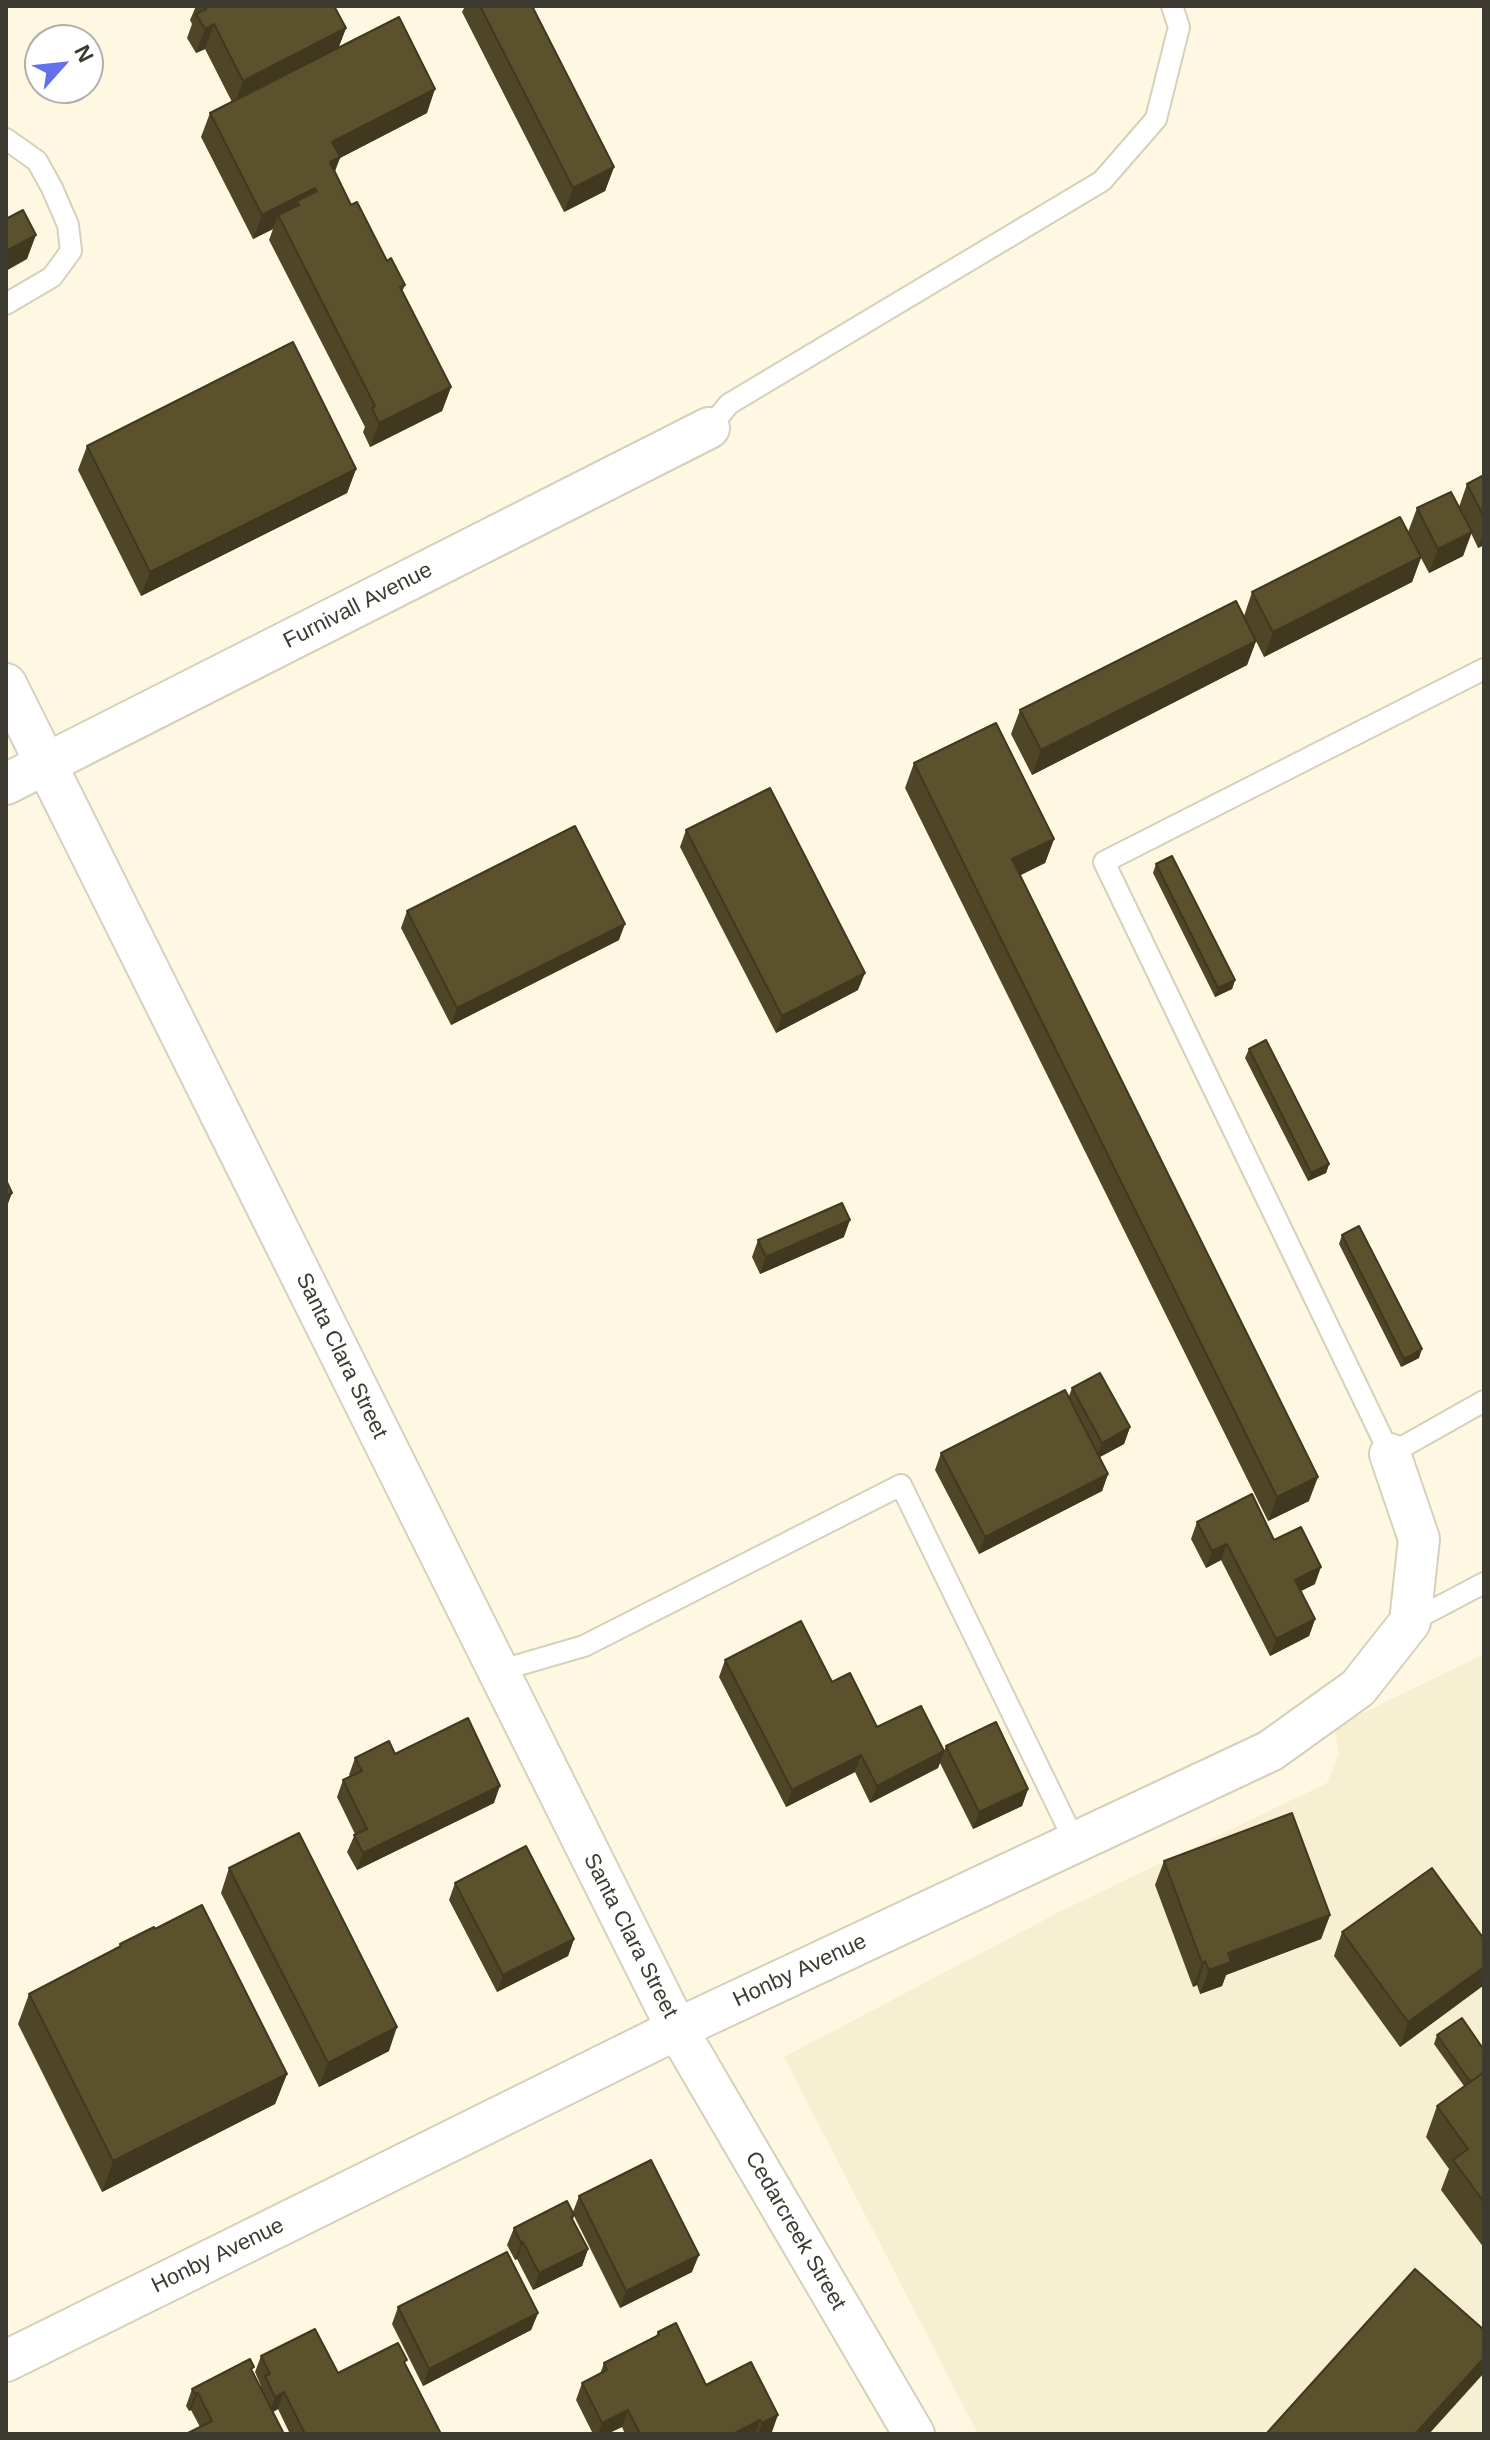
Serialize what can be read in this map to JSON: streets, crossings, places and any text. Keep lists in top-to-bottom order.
{
  "streets": {
    "street": [
      "Furnivall Avenue",
      "Santa Clara Street",
      "Honby Avenue",
      "Cedarcreek Street"
    ]
  },
  "crossings": [
    ["Furnivall Avenue", "Santa Clara Street"],
    ["Santa Clara Street", "Honby Avenue"],
    ["Santa Clara Street", "Cedarcreek Street"],
    ["Honby Avenue", "Cedarcreek Street"]
  ],
  "north": "top right"
}
